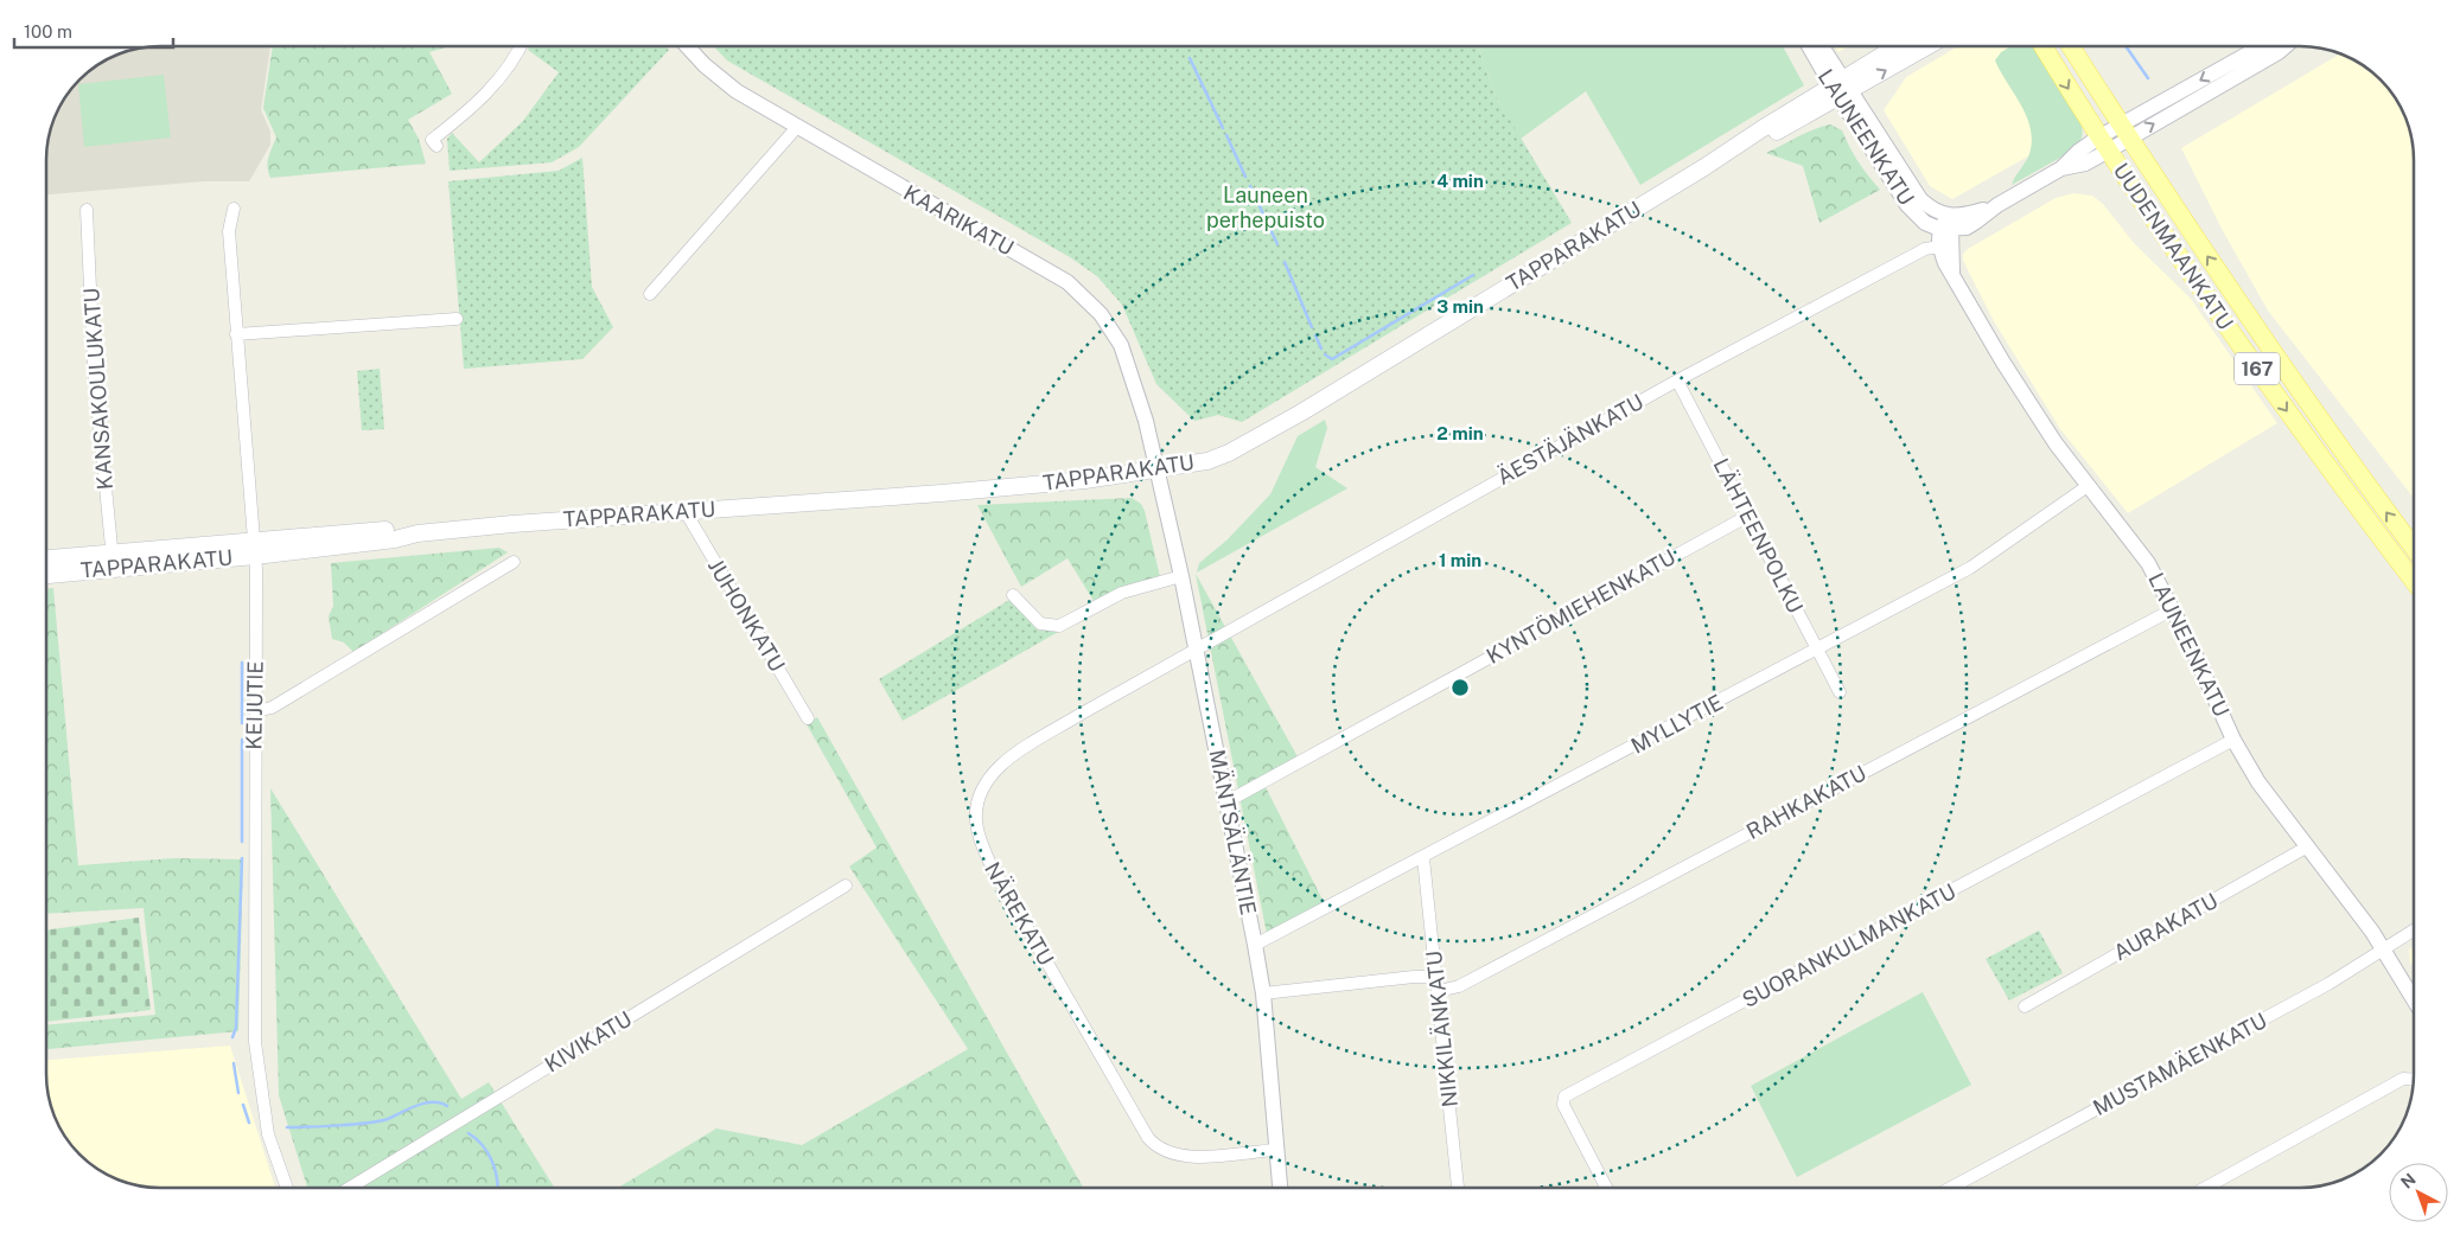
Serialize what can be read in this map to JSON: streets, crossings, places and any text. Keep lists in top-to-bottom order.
{
  "streets": {
    "main road": ["TAPPARAKATU", "UUDENMAANKATU", "167"],
    "street": [
      "LAUNEENKATU",
      "KAARIKATU",
      "KANSAKOULUKATU",
      "ÄESTÄJÄNKATU",
      "LÄHTEENPOLKU",
      "KYNTÖMIEHENKATU",
      "JUHONKATU",
      "KEIJUTIE",
      "MYLLYTIE",
      "RAHKAKATU",
      "MÄNTSÄLÄNTIE",
      "NÄREKATU",
      "AURAKATU",
      "SUORANKULMANKATU",
      "NIKKILÄNKATU",
      "KIVIKATU",
      "MUSTAMÄENKATU"
    ]
  },
  "crossings": [
    ["LAUNEENKATU", "TAPPARAKATU"],
    ["LAUNEENKATU", "ÄESTÄJÄNKATU"],
    ["LAUNEENKATU", "MYLLYTIE"],
    ["LAUNEENKATU", "RAHKAKATU"],
    ["LAUNEENKATU", "AURAKATU"],
    ["LAUNEENKATU", "SUORANKULMANKATU"],
    ["LAUNEENKATU", "MUSTAMÄENKATU"],
    ["KAARIKATU", "TAPPARAKATU"],
    ["KAARIKATU", "MÄNTSÄLÄNTIE"],
    ["TAPPARAKATU", "KANSAKOULUKATU"],
    ["TAPPARAKATU", "JUHONKATU"],
    ["TAPPARAKATU", "KEIJUTIE"],
    ["TAPPARAKATU", "MÄNTSÄLÄNTIE"],
    ["ÄESTÄJÄNKATU", "LÄHTEENPOLKU"],
    ["ÄESTÄJÄNKATU", "MÄNTSÄLÄNTIE"],
    ["ÄESTÄJÄNKATU", "NÄREKATU"],
    ["LÄHTEENPOLKU", "KYNTÖMIEHENKATU"],
    ["LÄHTEENPOLKU", "MYLLYTIE"],
    ["KYNTÖMIEHENKATU", "MÄNTSÄLÄNTIE"],
    ["MYLLYTIE", "MÄNTSÄLÄNTIE"],
    ["MYLLYTIE", "NIKKILÄNKATU"],
    ["RAHKAKATU", "NIKKILÄNKATU"],
    ["MÄNTSÄLÄNTIE", "NÄREKATU"]
  ],
  "parks": ["Launeen perhepuisto"],
  "scale_bar": "100 m",
  "north": "top left",
  "rings": [
    "4 min",
    "3 min",
    "2 min",
    "1 min"
  ]
}
